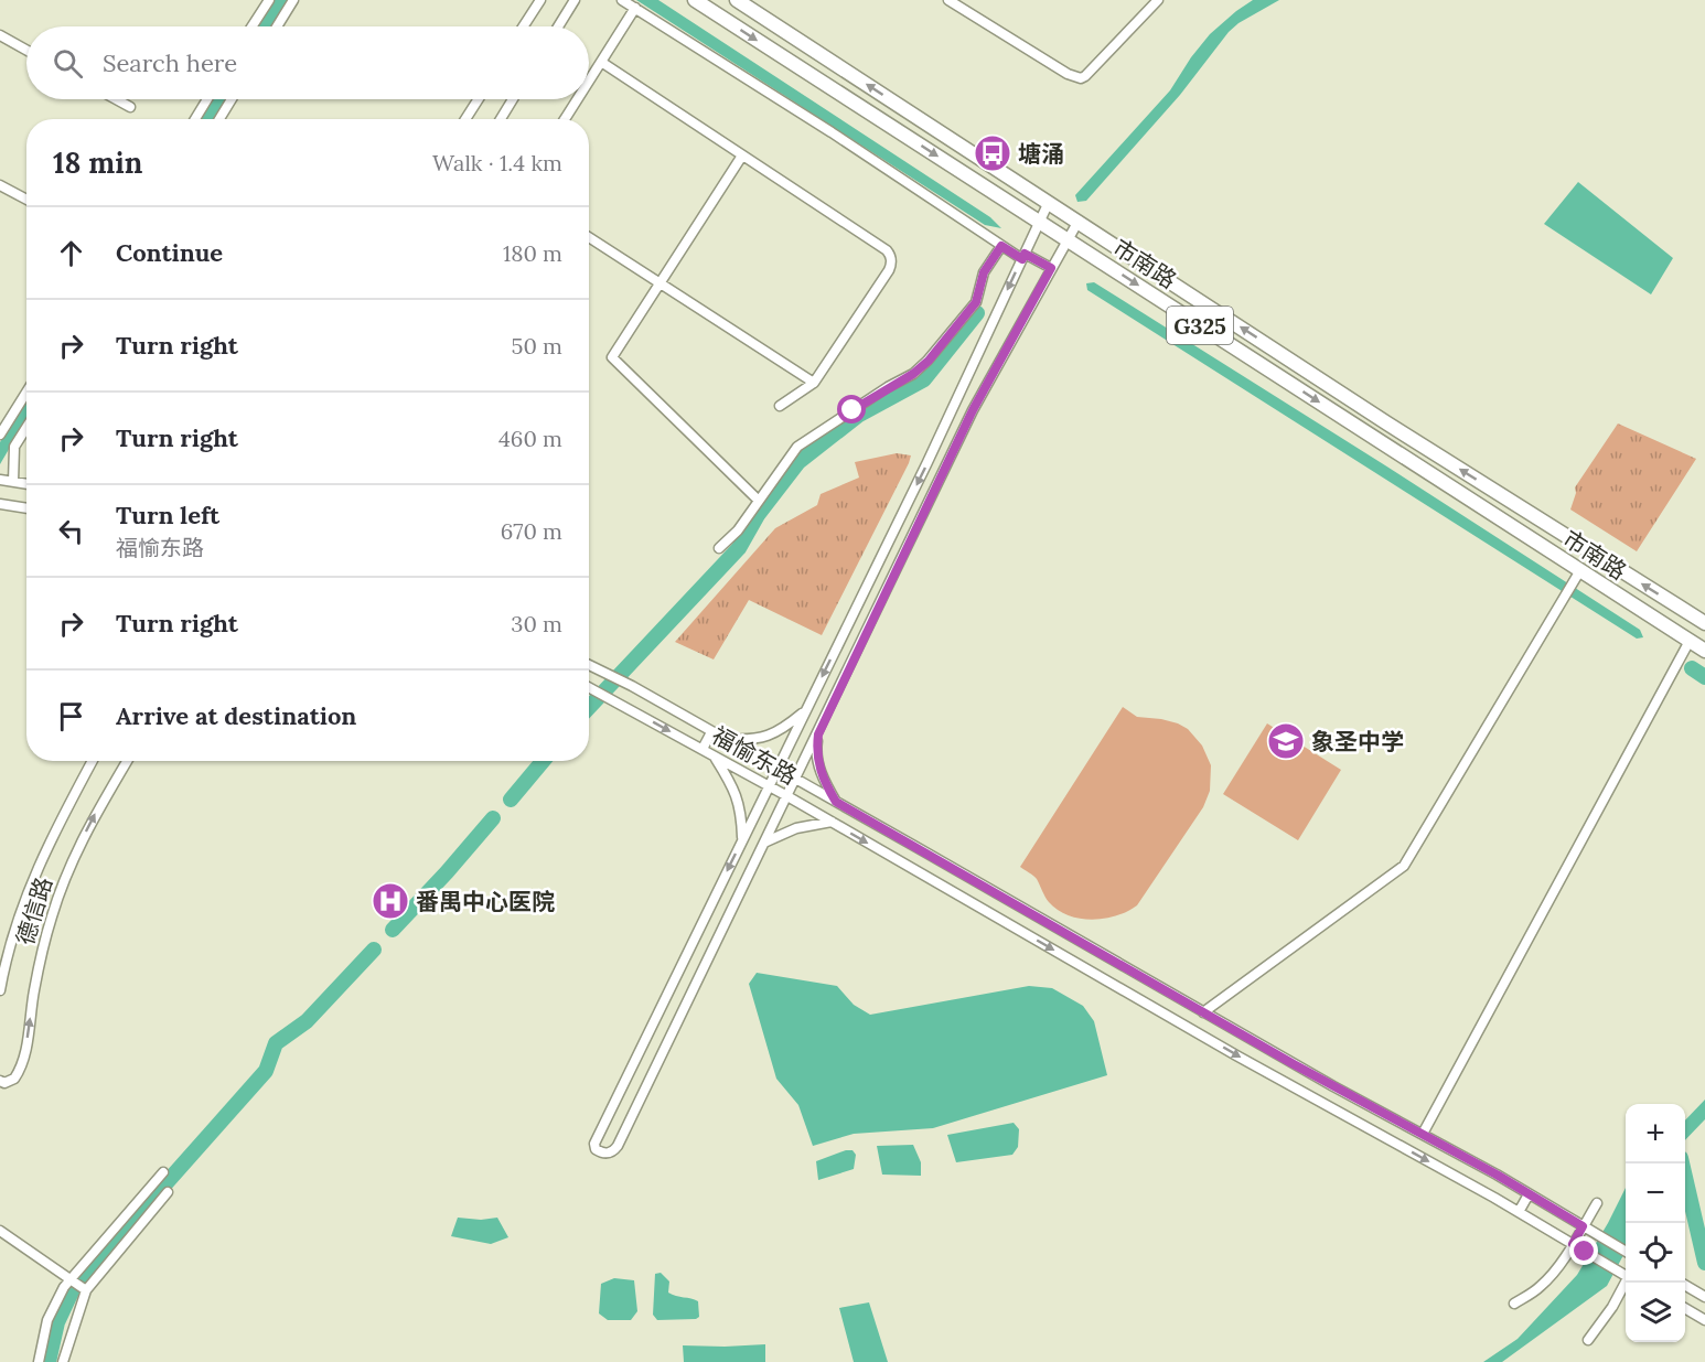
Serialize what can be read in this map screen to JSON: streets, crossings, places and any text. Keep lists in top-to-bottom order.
{
  "streets": {
    "highway": ["市南路", "G325"],
    "street": ["福愉东路", "德信路"]
  },
  "places": {
    "bus stop": ["塘涌"],
    "school or university": ["象圣中学"],
    "hospital": ["番禺中心医院"]
  },
  "page": {
    "search": "Search here",
    "heading": ["18 min", "Walk · 1.4 km"],
    "list": [
      ["Continue", "180 m"],
      ["Turn right", "50 m"],
      ["Turn right", "460 m"],
      ["Turn left", "福愉东路", "670 m"],
      ["Turn right", "30 m"],
      "Arrive at destination"
    ],
    "map_buttons": ["+", "−"]
  }
}
